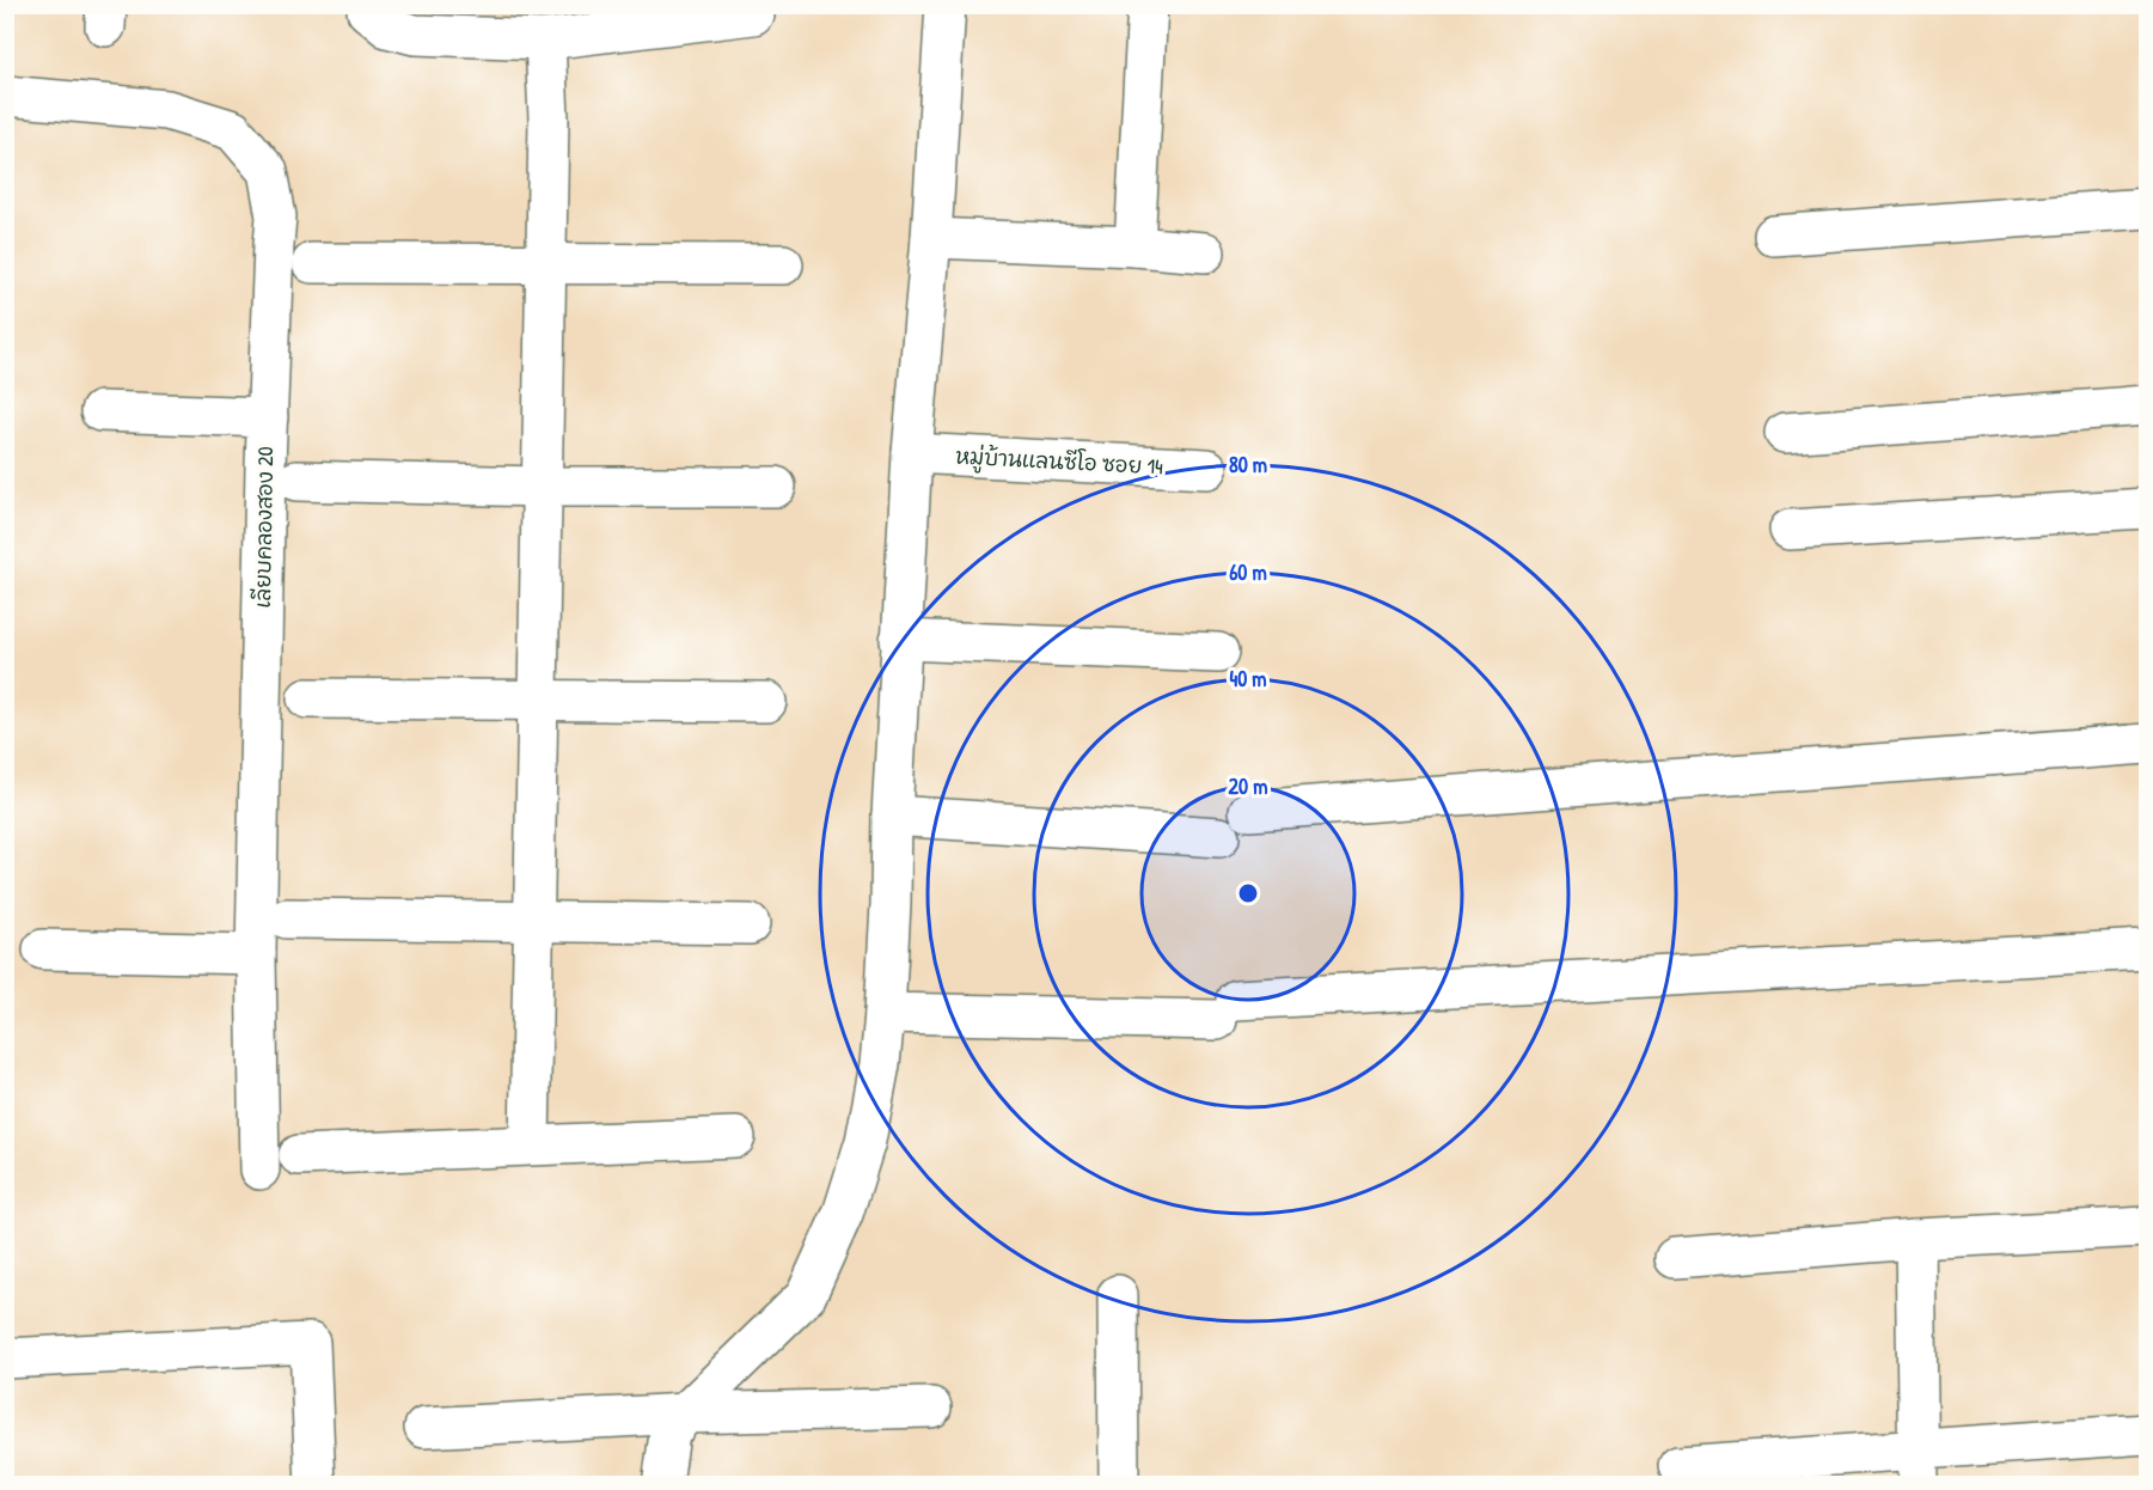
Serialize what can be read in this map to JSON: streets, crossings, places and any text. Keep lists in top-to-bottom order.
{
  "streets": {
    "street": ["หมู่บ้านแลนซีโอ ซอย 14", "เลียบคลองสอง 20"]
  },
  "rings": [
    "80 m",
    "60 m",
    "40 m",
    "20 m"
  ]
}
